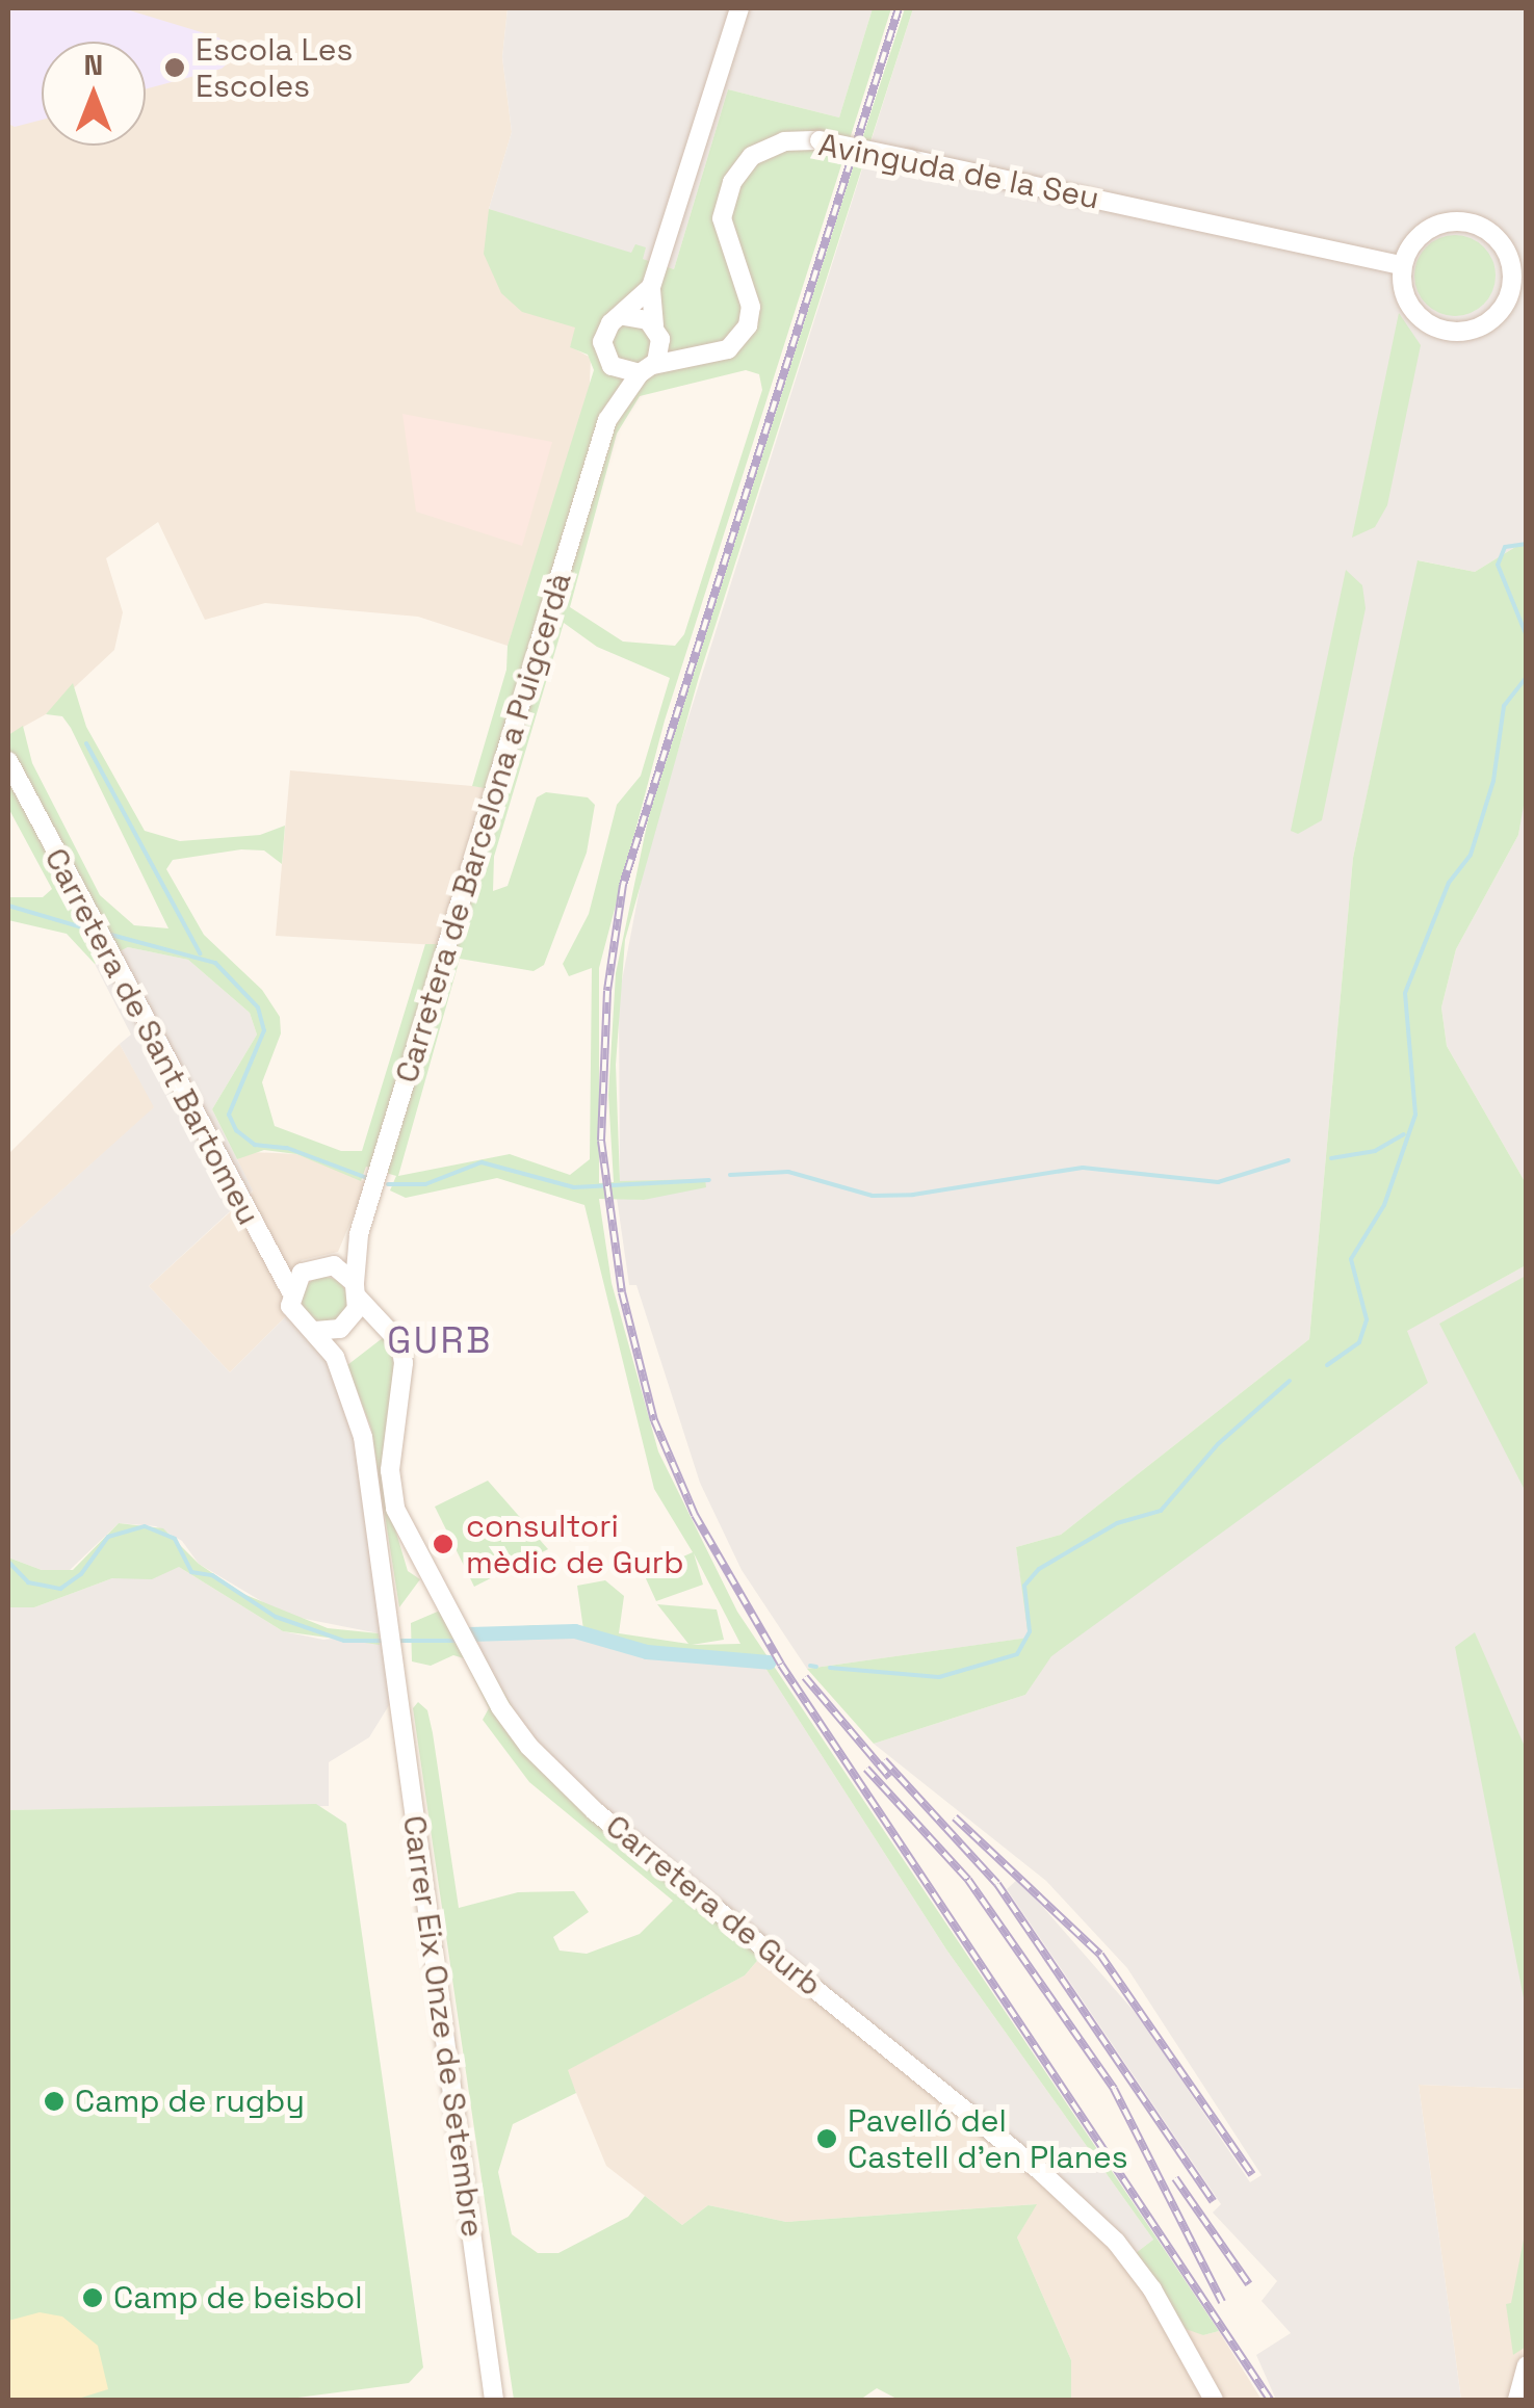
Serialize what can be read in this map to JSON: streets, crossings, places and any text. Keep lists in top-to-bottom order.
{
  "streets": {
    "street": [
      "Avinguda de la Seu",
      "Carretera de Barcelona a Puigcerdà",
      "Carretera de Sant Bartomeu",
      "Carretera de Gurb",
      "Carrer Eix Onze de Setembre"
    ]
  },
  "crossings": [
    ["Avinguda de la Seu", "Carretera de Barcelona a Puigcerdà"],
    ["Carretera de Barcelona a Puigcerdà", "Carretera de Sant Bartomeu"],
    ["Carretera de Barcelona a Puigcerdà", "Carretera de Gurb"],
    ["Carretera de Sant Bartomeu", "Carretera de Gurb"]
  ],
  "districts": ["GURB"],
  "places": [
    "Escola Les Escoles",
    "consultori mèdic de Gurb",
    "Camp de rugby",
    "Pavelló del Castell d'en Planes",
    "Camp de beisbol"
  ],
  "north": "top"
}
